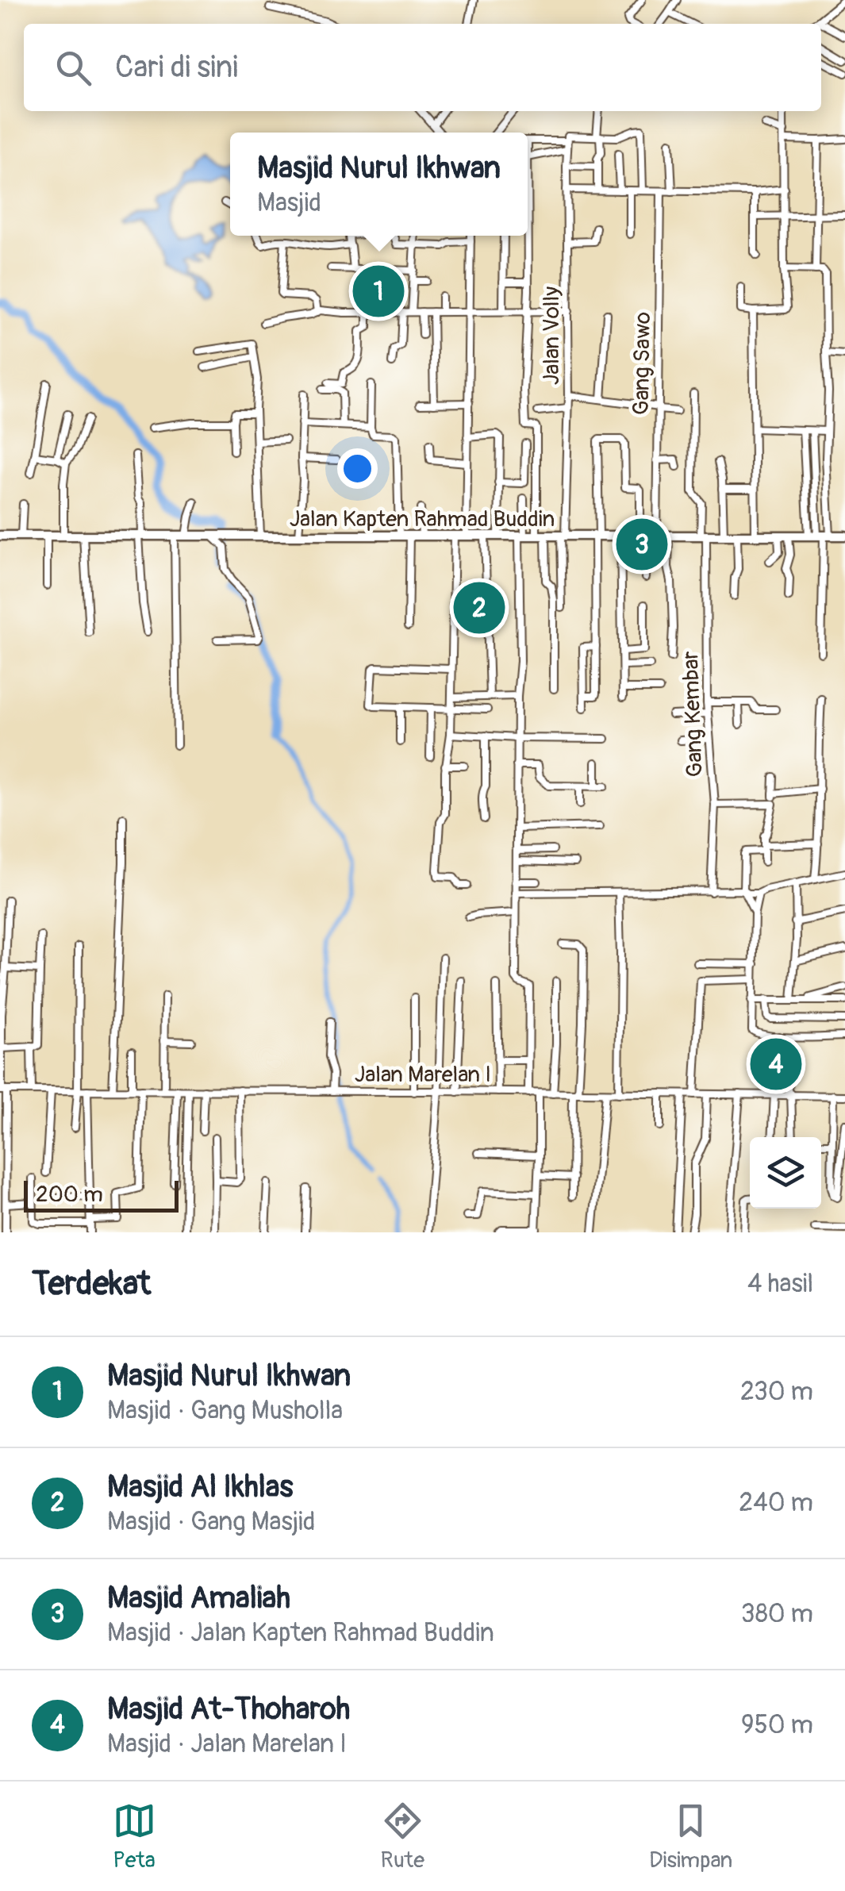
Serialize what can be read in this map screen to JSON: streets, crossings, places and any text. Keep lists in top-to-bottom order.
{
  "streets": {
    "main road": ["Jalan Kapten Rahmad Buddin"],
    "street": [
      "Jalan Volly",
      "Gang Sawo",
      "Gang Kembar",
      "Jalan Marelan I"
    ]
  },
  "crossings": [
    ["Jalan Volly", "Jalan Kapten Rahmad Buddin"],
    ["Gang Sawo", "Jalan Kapten Rahmad Buddin"],
    ["Jalan Kapten Rahmad Buddin", "Gang Kembar"]
  ],
  "scale_bar": "200 m",
  "page": {
    "search": "Cari di sini",
    "popup": ["Masjid Nurul Ikhwan", "Masjid"],
    "pins": [
      "1",
      "3",
      "2",
      "4"
    ],
    "scale": "200 m",
    "heading": ["Terdekat", "4 hasil"],
    "list": [
      {
        "mark": "1",
        "name": "Masjid Nurul Ikhwan",
        "note": "Masjid · Gang Musholla",
        "value": "230 m"
      },
      {
        "mark": "2",
        "name": "Masjid Al Ikhlas",
        "note": "Masjid · Gang Masjid",
        "value": "240 m"
      },
      {
        "mark": "3",
        "name": "Masjid Amaliah",
        "note": "Masjid · Jalan Kapten Rahmad Buddin",
        "value": "380 m"
      },
      {
        "mark": "4",
        "name": "Masjid At-Thoharoh",
        "note": "Masjid · Jalan Marelan I",
        "value": "950 m"
      }
    ],
    "nav": ["Peta", "Rute", "Disimpan"]
  }
}
